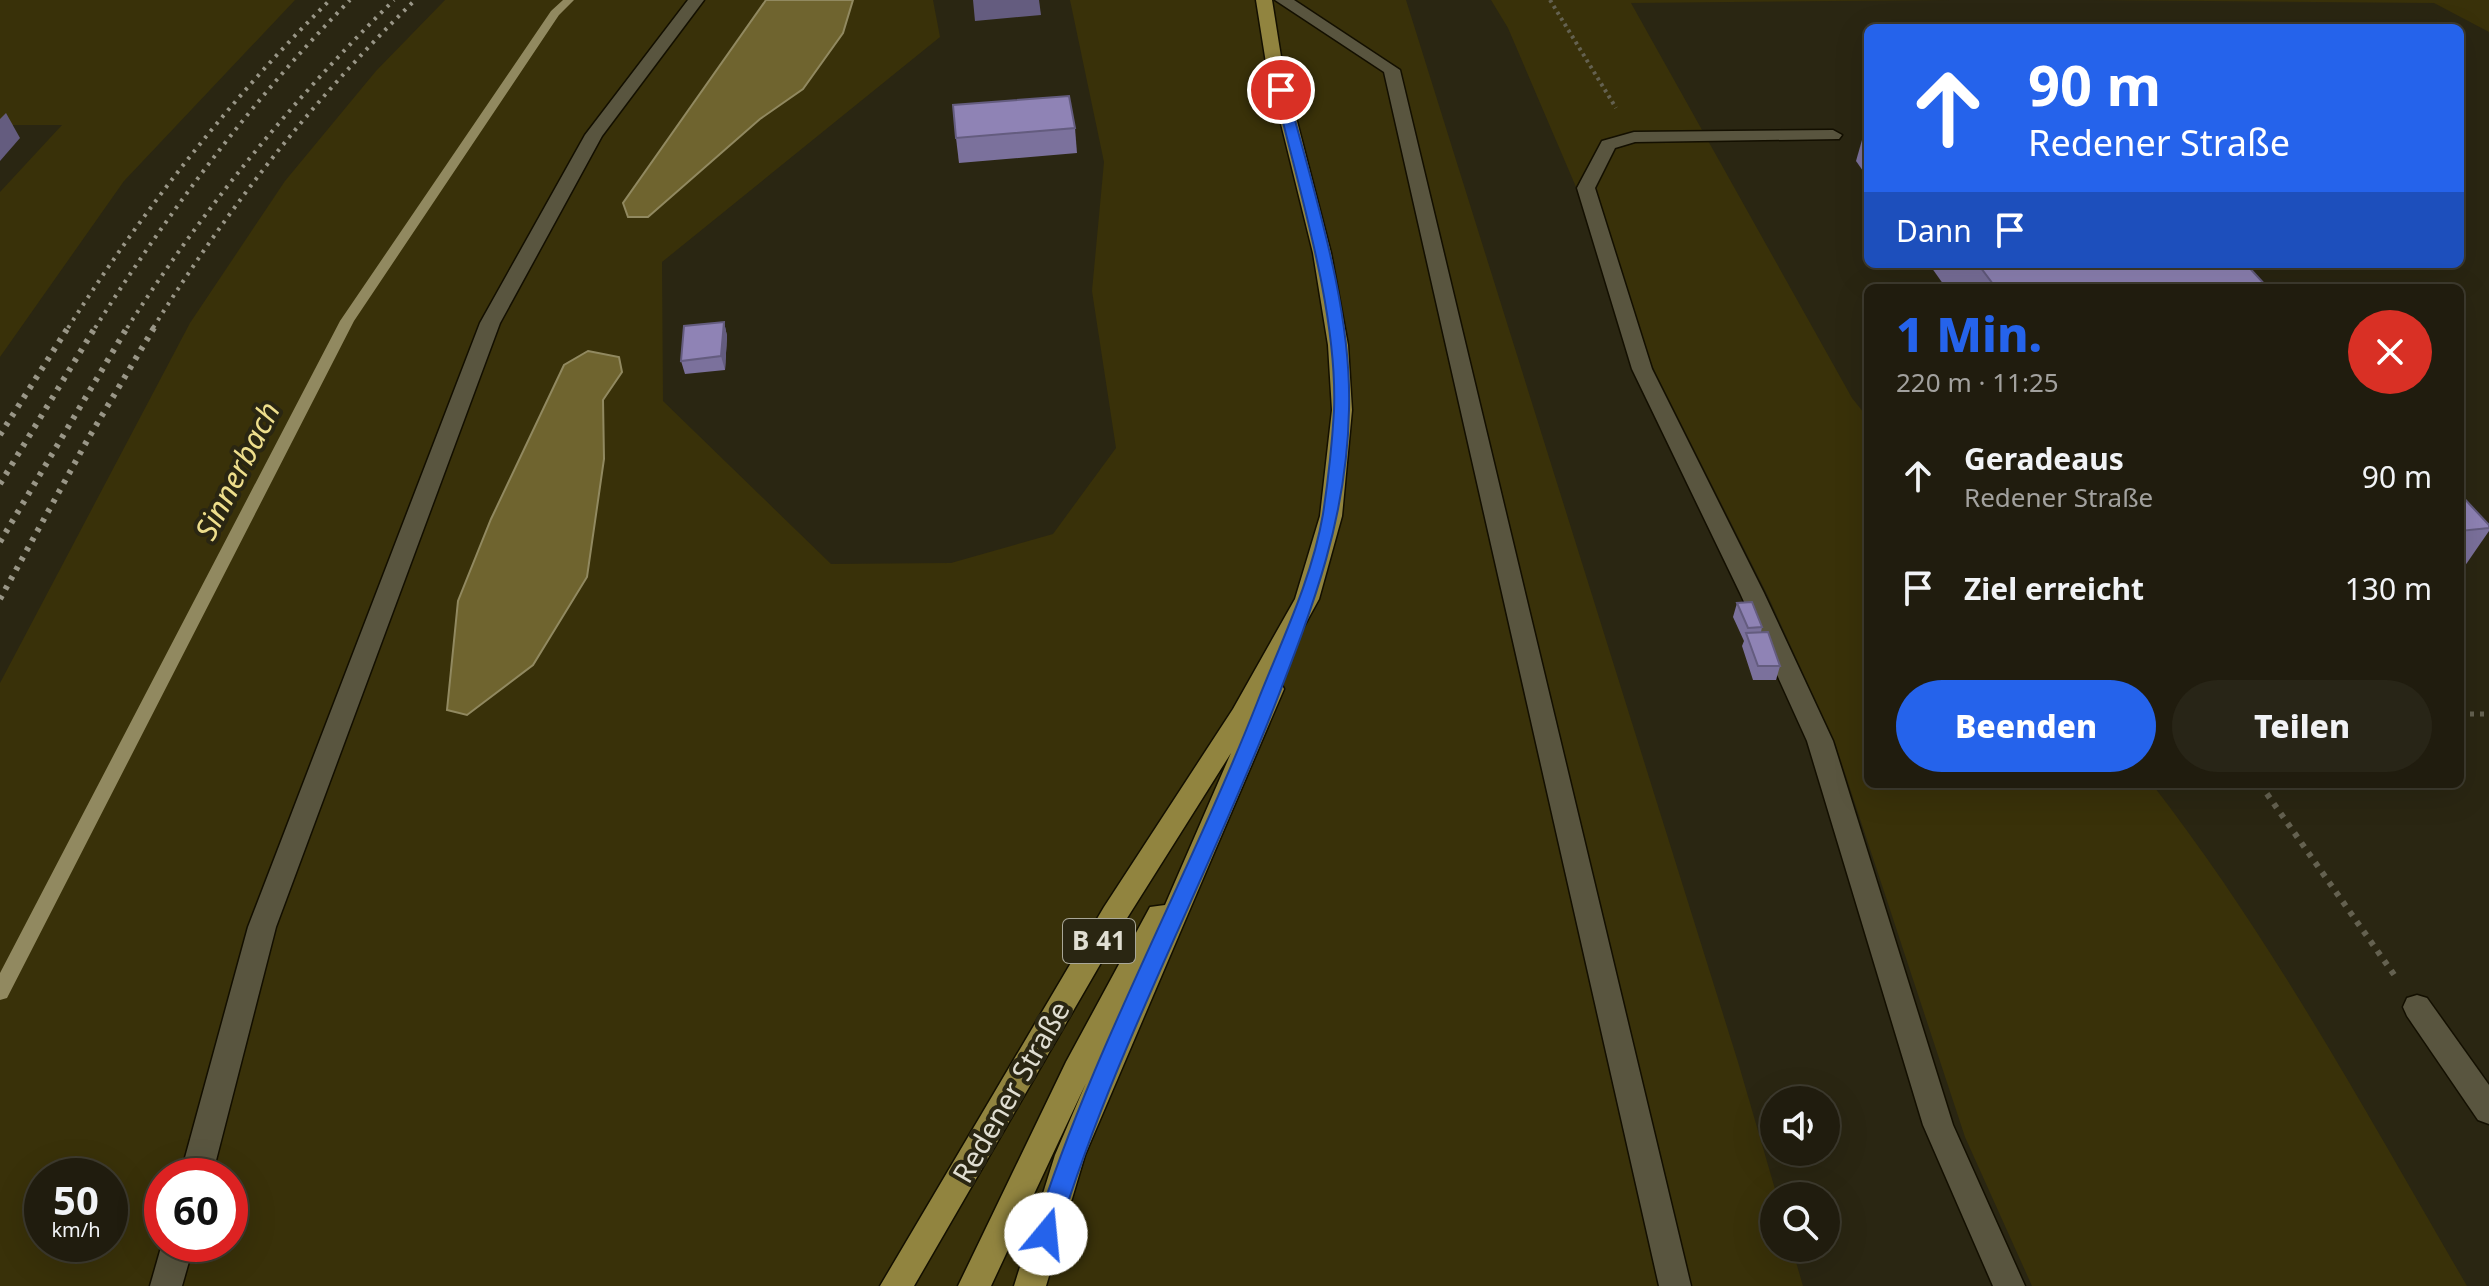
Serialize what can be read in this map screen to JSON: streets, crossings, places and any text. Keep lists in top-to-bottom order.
{
  "streets": {
    "main road": ["B 41", "Redener Straße"]
  },
  "crossings": [
    ["B 41", "Redener Straße"]
  ],
  "water": ["Sinnerbach"],
  "page": {
    "turn": ["90 m", "Redener Straße"],
    "then": "Dann",
    "heading": ["1 Min.", "220 m · 11:25"],
    "list": [
      {
        "name": "Geradeaus",
        "note": "Redener Straße",
        "value": "90 m"
      },
      {
        "name": "Ziel erreicht",
        "value": "130 m"
      }
    ],
    "buttons": ["Beenden", "Teilen"],
    "speed": "50 km/h",
    "limit": "60"
  }
}
